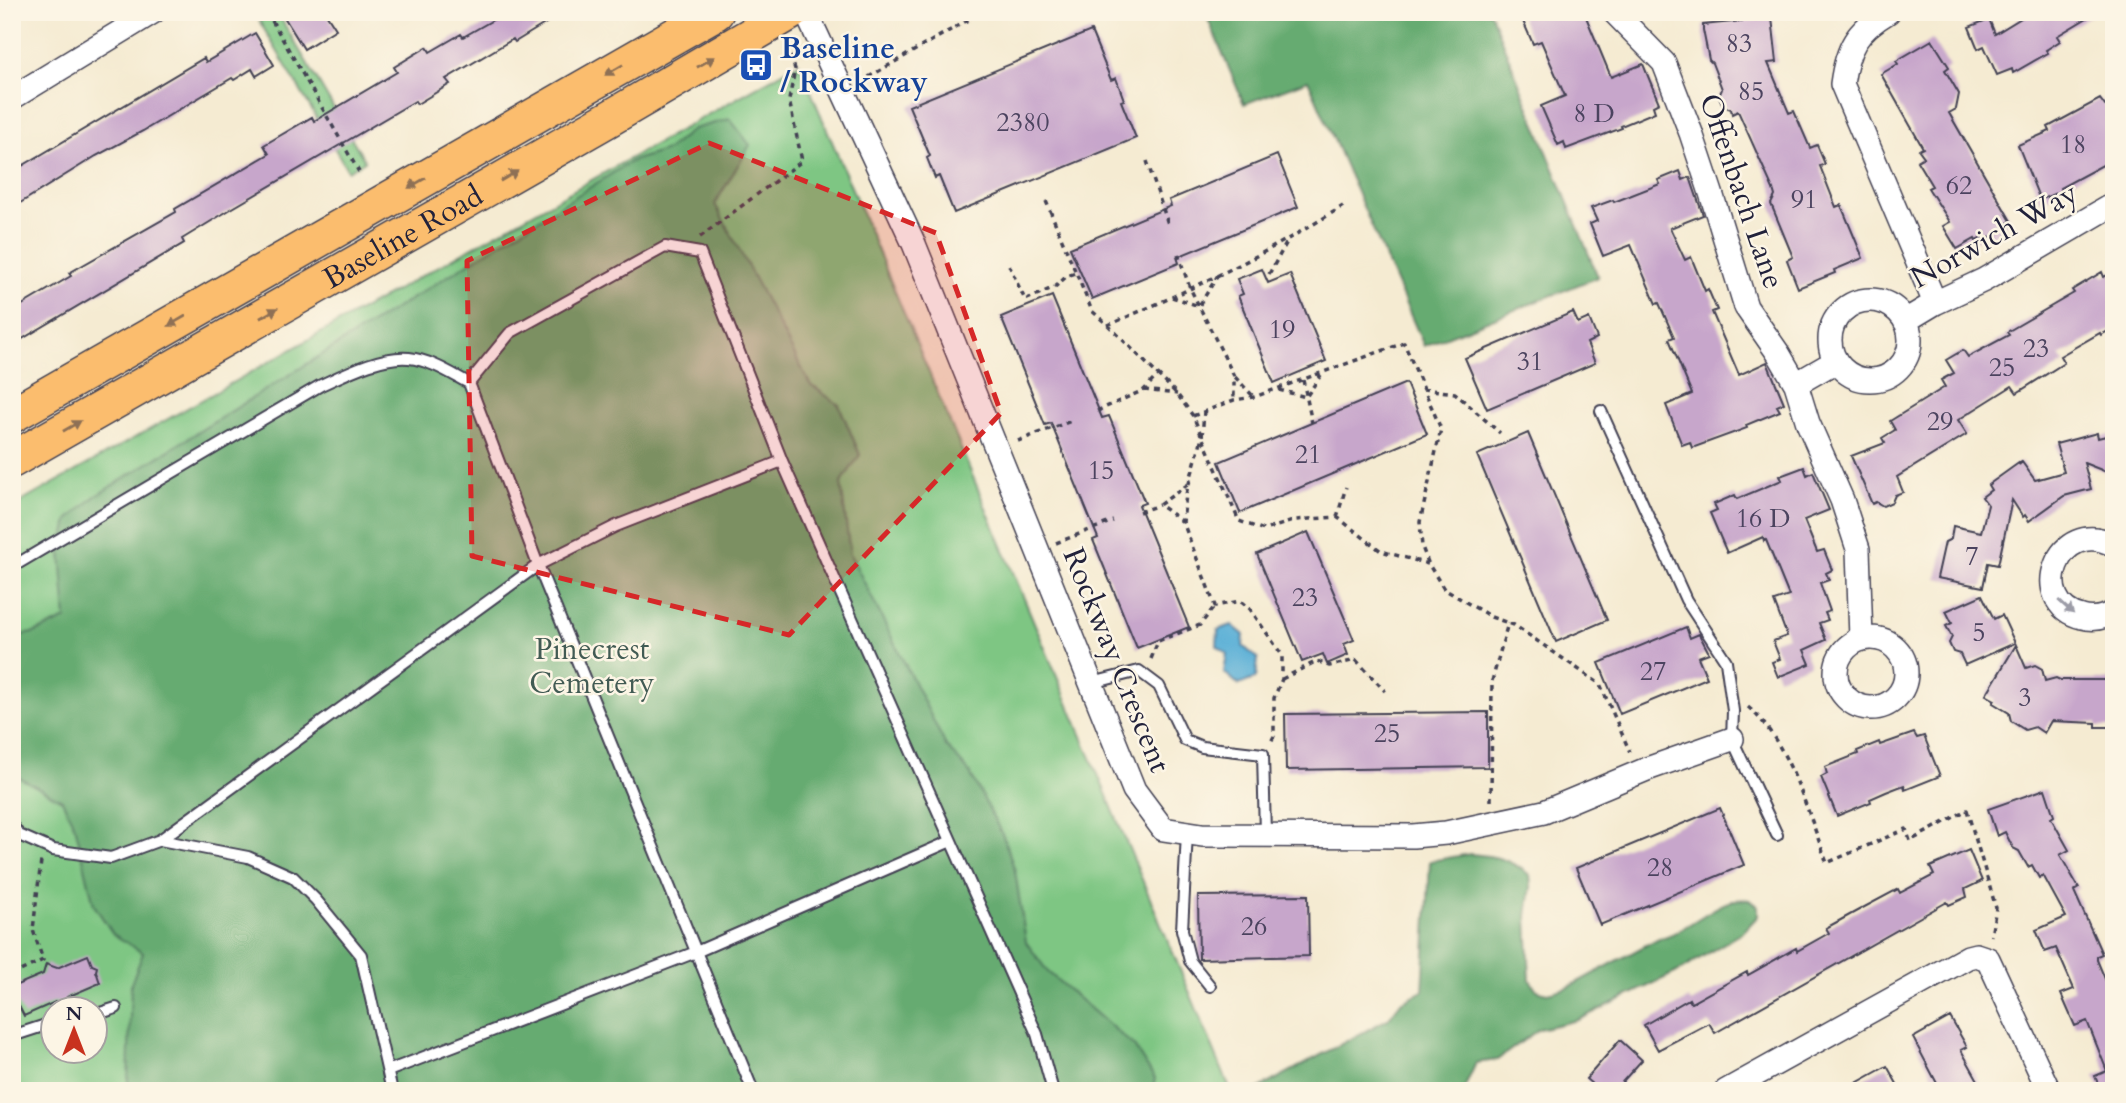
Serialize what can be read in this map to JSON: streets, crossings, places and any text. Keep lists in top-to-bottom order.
{
  "streets": {
    "main road": ["Baseline Road"],
    "street": ["Offenbach Lane", "Norwich Way", "Rockway Crescent"]
  },
  "parks": ["Pinecrest Cemetery"],
  "places": {
    "bus stop": ["Baseline / Rockway"]
  },
  "house_numbers": [
    "83",
    "85",
    "8 D",
    "2380",
    "18",
    "62",
    "91",
    "19",
    "23",
    "31",
    "25",
    "29",
    "21",
    "15",
    "16 D",
    "7",
    "23",
    "5",
    "27",
    "3",
    "25",
    "28",
    "26"
  ],
  "north": "top"
}
